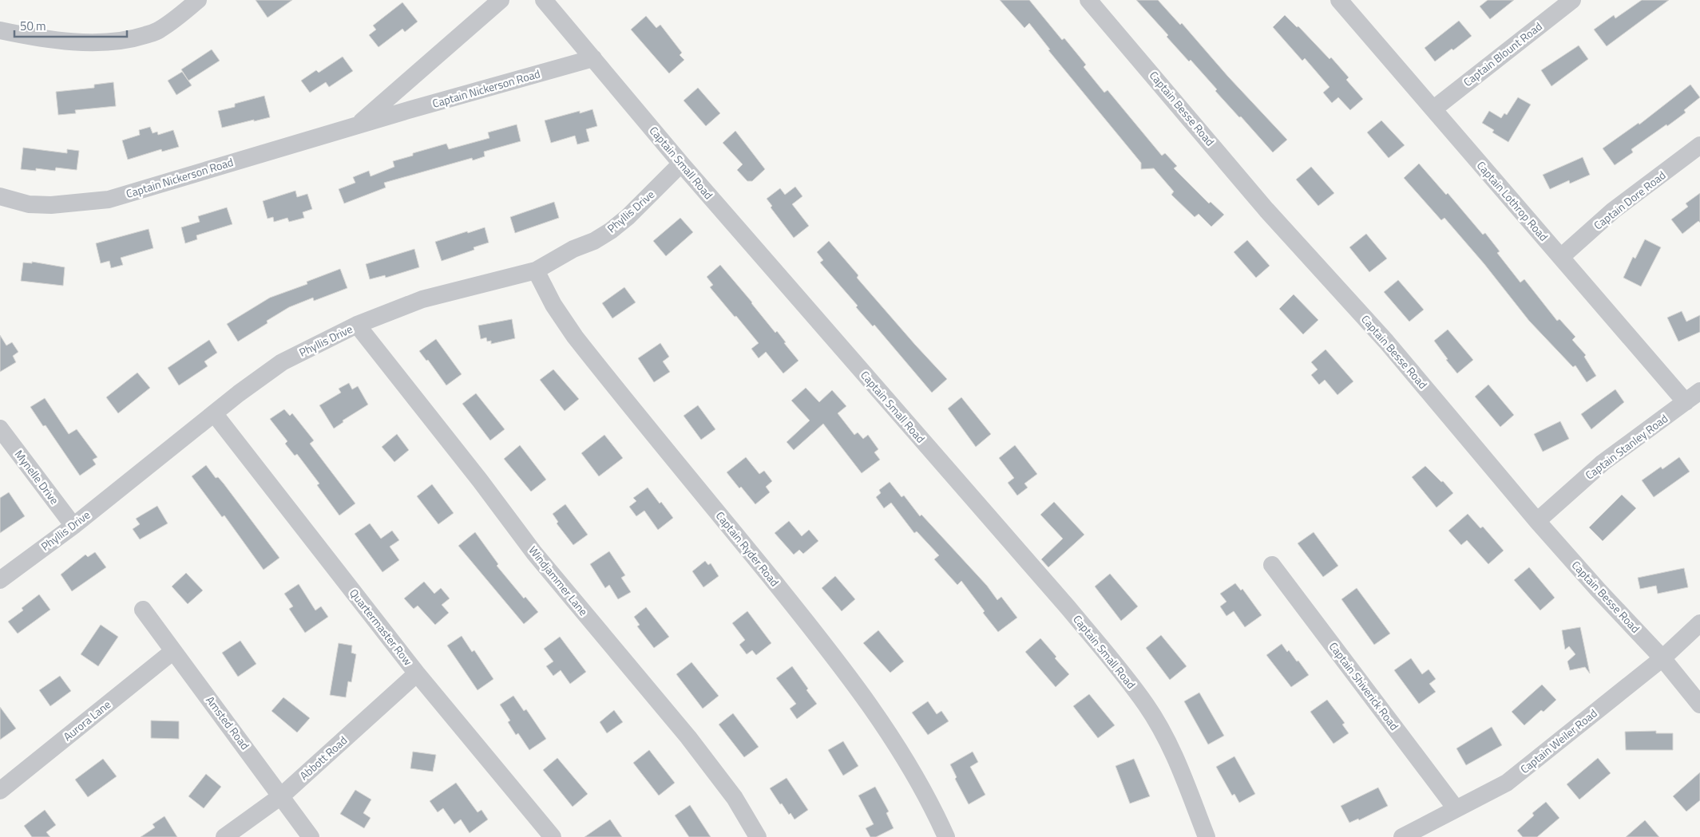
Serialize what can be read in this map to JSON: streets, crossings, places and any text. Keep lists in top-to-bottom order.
{
  "streets": {
    "street": [
      "Captain Blount Road",
      "Captain Nickerson Road",
      "Captain Besse Road",
      "Captain Small Road",
      "Captain Dore Road",
      "Captain Lothrop Road",
      "Phyllis Drive",
      "Captain Stanley Road",
      "Mynelle Drive",
      "Captain Ryder Road",
      "Windjammer Lane",
      "Quartermaster Row",
      "Captain Shiverick Road",
      "Aurora Lane",
      "Amsted Road",
      "Captain Weiler Road",
      "Abbott Road"
    ]
  },
  "crossings": [
    ["Captain Blount Road", "Captain Lothrop Road"],
    ["Captain Nickerson Road", "Captain Small Road"],
    ["Captain Besse Road", "Captain Stanley Road"],
    ["Captain Besse Road", "Captain Weiler Road"],
    ["Captain Small Road", "Phyllis Drive"],
    ["Captain Dore Road", "Captain Lothrop Road"],
    ["Captain Lothrop Road", "Captain Stanley Road"],
    ["Phyllis Drive", "Mynelle Drive"],
    ["Phyllis Drive", "Captain Ryder Road"],
    ["Phyllis Drive", "Windjammer Lane"],
    ["Phyllis Drive", "Quartermaster Row"],
    ["Quartermaster Row", "Abbott Road"],
    ["Captain Shiverick Road", "Captain Weiler Road"],
    ["Aurora Lane", "Amsted Road"],
    ["Amsted Road", "Abbott Road"]
  ],
  "scale_bar": "50 m"
}
